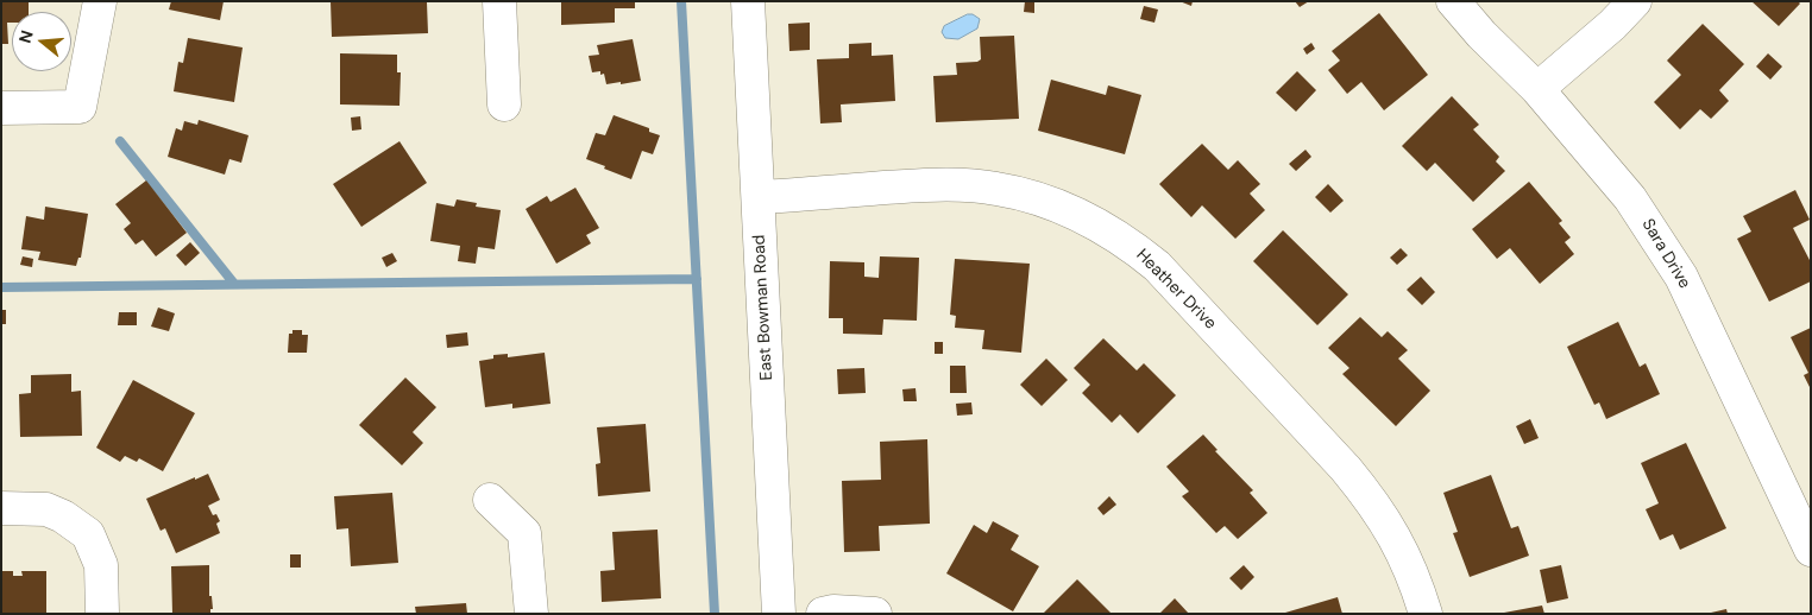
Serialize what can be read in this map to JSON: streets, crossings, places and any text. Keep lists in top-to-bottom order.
{
  "streets": {
    "street": ["Sara Drive", "Heather Drive", "East Bowman Road"]
  },
  "crossings": [
    ["Heather Drive", "East Bowman Road"]
  ],
  "north": "left"
}
